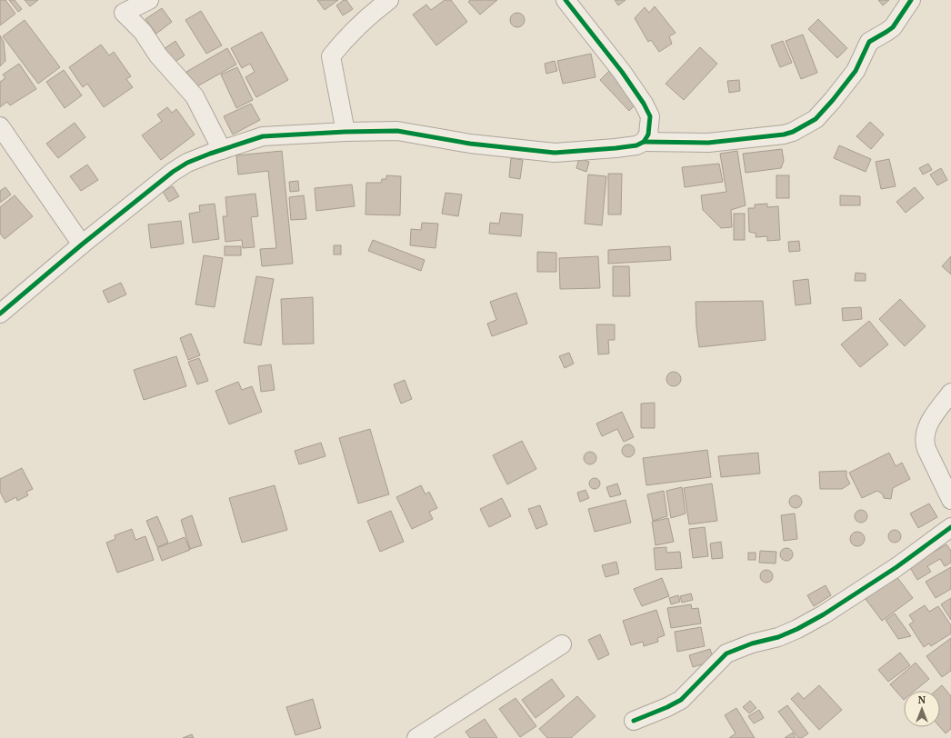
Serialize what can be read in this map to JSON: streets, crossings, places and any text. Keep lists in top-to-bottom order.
{
  "north": "top"
}
